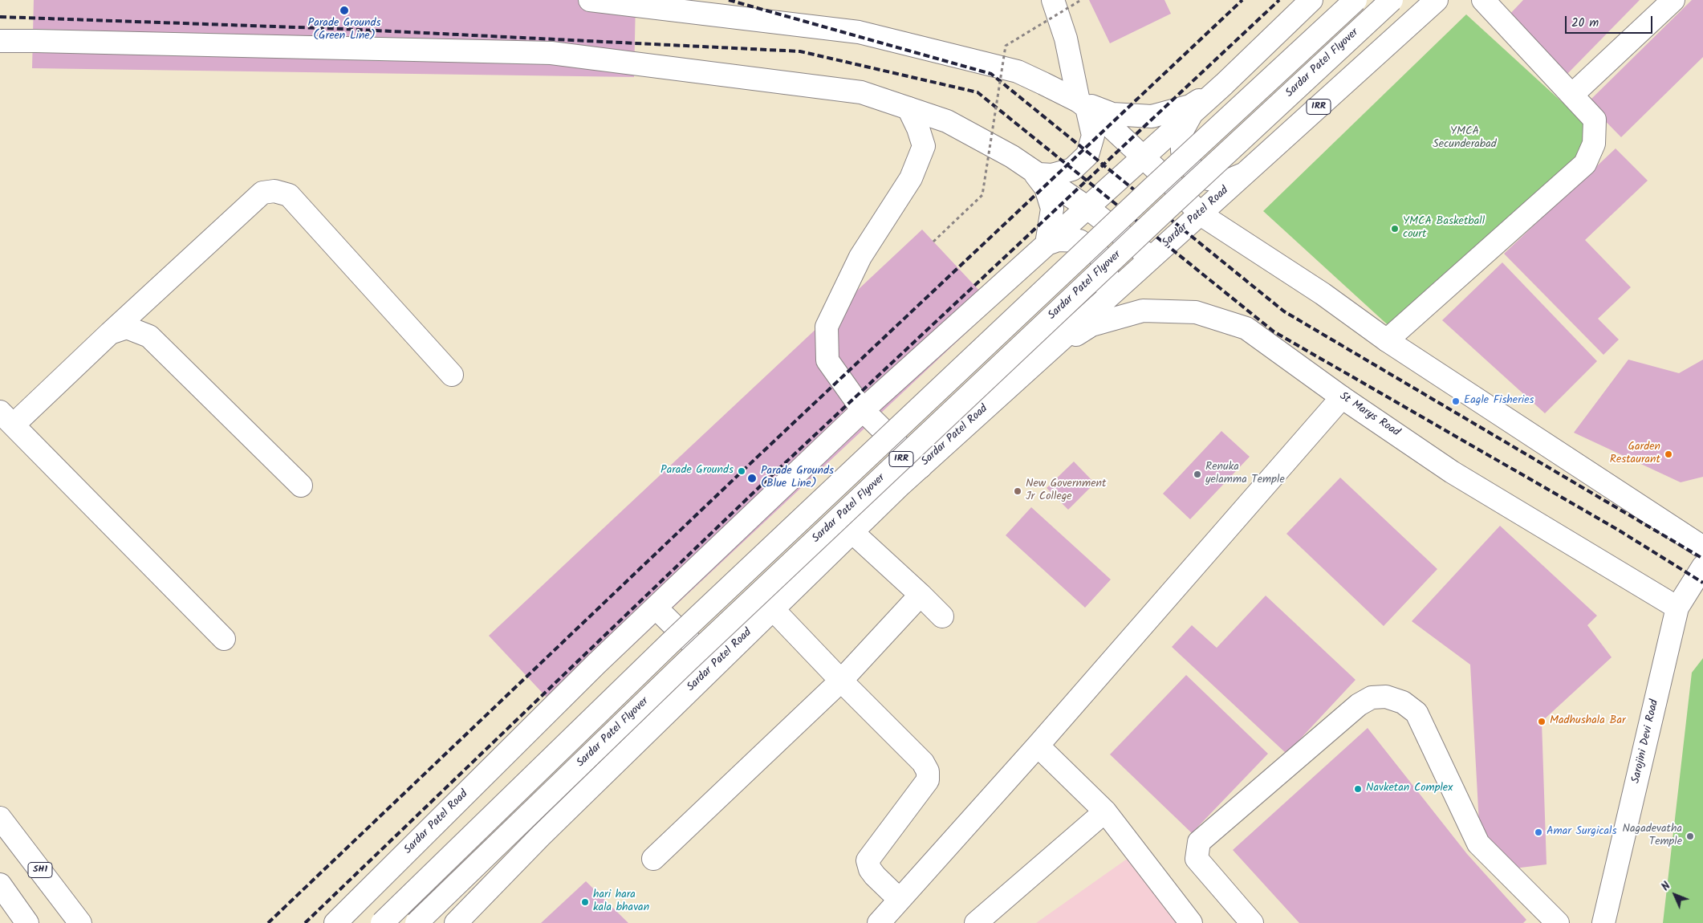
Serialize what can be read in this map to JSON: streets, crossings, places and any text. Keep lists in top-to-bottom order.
{
  "streets": {
    "main road": [
      "Sardar Patel Flyover",
      "IRR",
      "Sardar Patel Road",
      "St Marys Road",
      "Sarojini Devi Road",
      "SH1"
    ]
  },
  "crossings": [
    ["IRR", "Sardar Patel Road"],
    ["Sardar Patel Road", "St Marys Road"],
    ["St Marys Road", "Sarojini Devi Road"]
  ],
  "parks": ["YMCA Secunderabad"],
  "places": [
    "Parade Grounds (Green Line)",
    "YMCA Basketball court",
    "Eagle Fisheries",
    "Garden Restaurant",
    "Parade Grounds",
    "Renuka yelamma Temple",
    "Parade Grounds (Blue Line)",
    "New Government Jr College",
    "Madhushala Bar",
    "Navketan Complex",
    "Amar Surgicals",
    "Nagadevatha Temple",
    "hari hara kala bhavan"
  ],
  "scale_bar": "20 m",
  "north": "top left"
}
